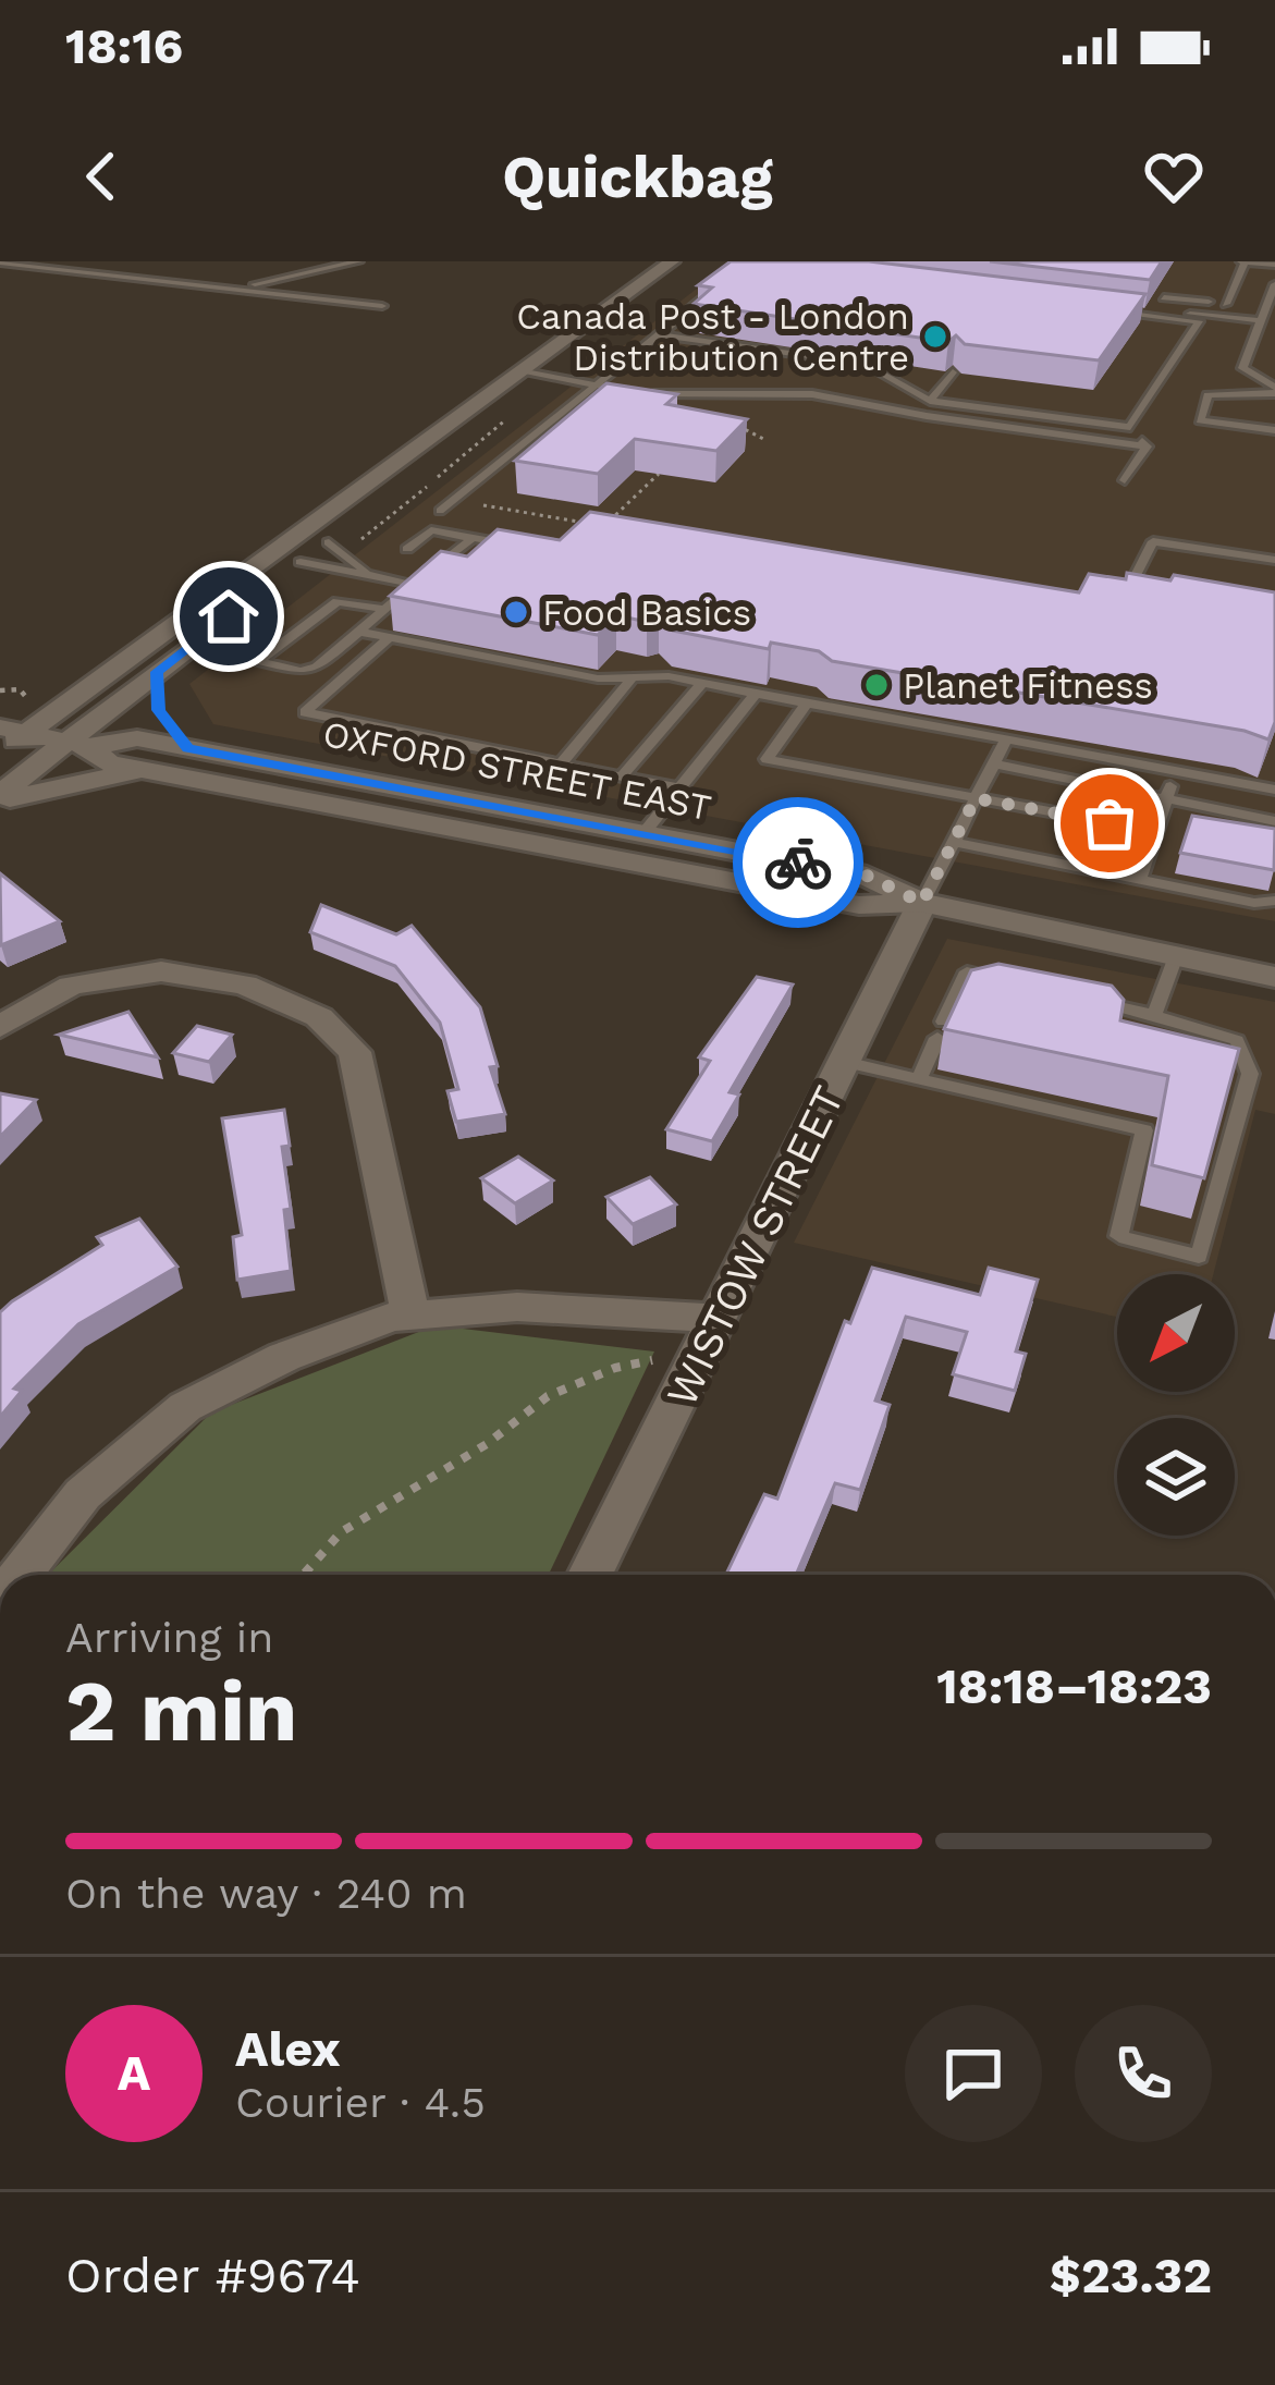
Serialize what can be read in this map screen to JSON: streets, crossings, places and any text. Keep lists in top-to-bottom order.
{
  "streets": {
    "main road": ["OXFORD STREET EAST", "WISTOW STREET"]
  },
  "crossings": [
    ["OXFORD STREET EAST", "WISTOW STREET"]
  ],
  "places": ["Canada Post - London Distribution Centre", "Food Basics", "Planet Fitness"],
  "north": "bottom left",
  "page": {
    "status": "18:16",
    "header": "Quickbag",
    "heading": ["2 min", "Arriving in", "18:18–18:23"],
    "panel": [
      "Alex",
      "Courier · 4.5",
      "Order #9674",
      "$23.32"
    ],
    "bar": "On the way · 240 m",
    "round": "A"
  }
}
